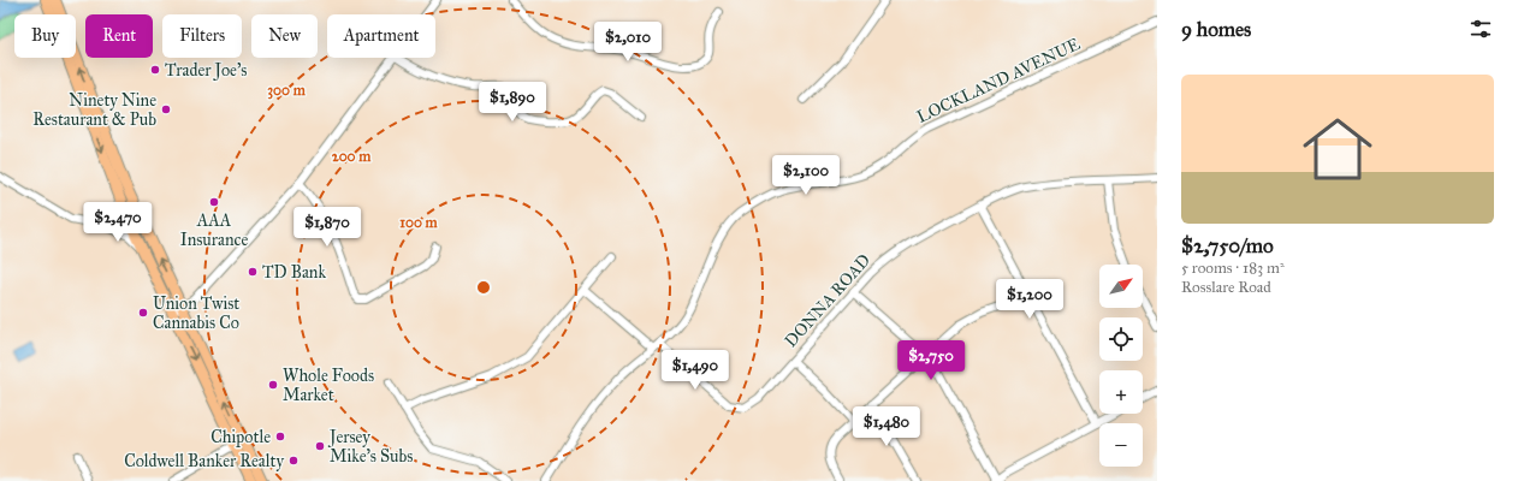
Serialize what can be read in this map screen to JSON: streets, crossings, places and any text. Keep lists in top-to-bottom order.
{
  "streets": {
    "street": ["LOCKLAND AVENUE", "DONNA ROAD"]
  },
  "crossings": [
    ["LOCKLAND AVENUE", "DONNA ROAD"]
  ],
  "places": [
    "Trader Joe's",
    "Ninety Nine Restaurant & Pub",
    "AAA Insurance",
    "TD Bank",
    "Union Twist Cannabis Co",
    "Whole Foods Market",
    "Chipotle",
    "Jersey Mike's Subs",
    "Coldwell Banker Realty"
  ],
  "north": "top right",
  "page": {
    "heading": "9 homes",
    "chip": [
      "Buy",
      "Rent",
      "Filters",
      "New",
      "Apartment"
    ],
    "price": [
      "$2,010",
      "$1,890",
      "$2,100",
      "$2,470",
      "$1,870",
      "$1,200",
      "$2,750",
      "$1,490",
      "$1,480"
    ],
    "list": [
      {
        "name": "$2,750/mo",
        "note": "5 rooms · 183 m² · Rosslare Road"
      }
    ],
    "map_buttons": ["+", "−"]
  },
  "rings": ["300 m", "200 m", "100 m"]
}
